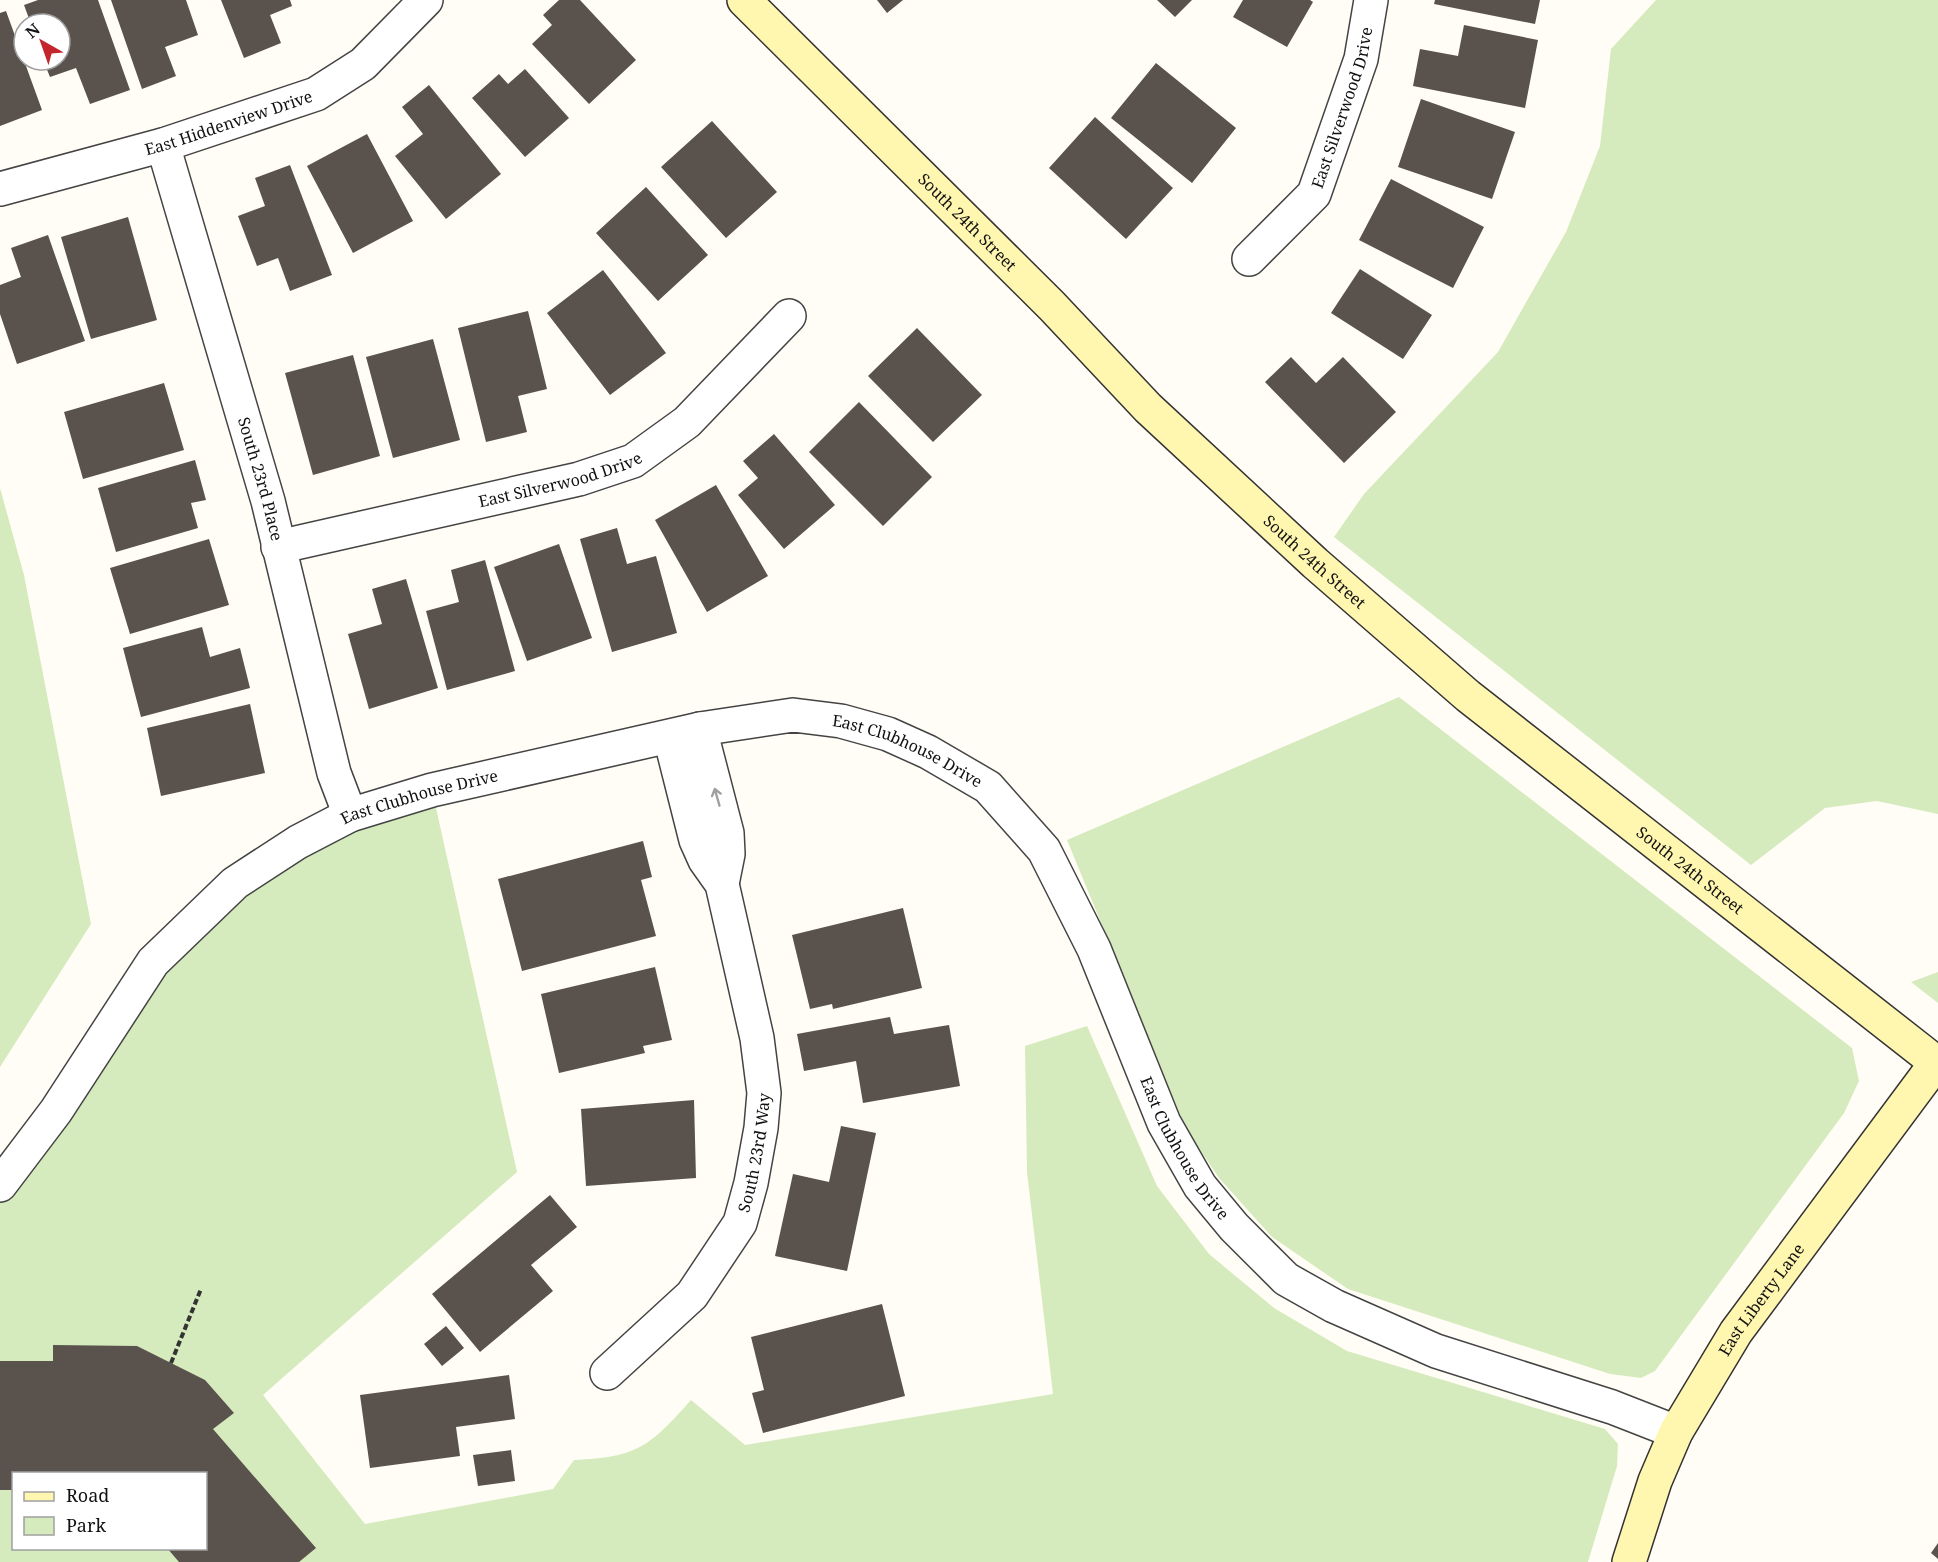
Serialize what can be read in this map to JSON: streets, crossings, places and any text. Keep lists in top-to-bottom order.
{
  "streets": {
    "street": [
      "East Silverwood Drive",
      "East Hiddenview Drive",
      "South 24th Street",
      "South 23rd Place",
      "East Clubhouse Drive",
      "South 23rd Way",
      "East Liberty Lane"
    ]
  },
  "crossings": [
    ["East Silverwood Drive", "South 23rd Place"],
    ["East Hiddenview Drive", "South 23rd Place"],
    ["South 24th Street", "East Liberty Lane"],
    ["South 23rd Place", "East Clubhouse Drive"],
    ["East Clubhouse Drive", "South 23rd Way"],
    ["East Clubhouse Drive", "East Liberty Lane"]
  ],
  "legend": ["Road", "Park"],
  "north": "top left"
}
